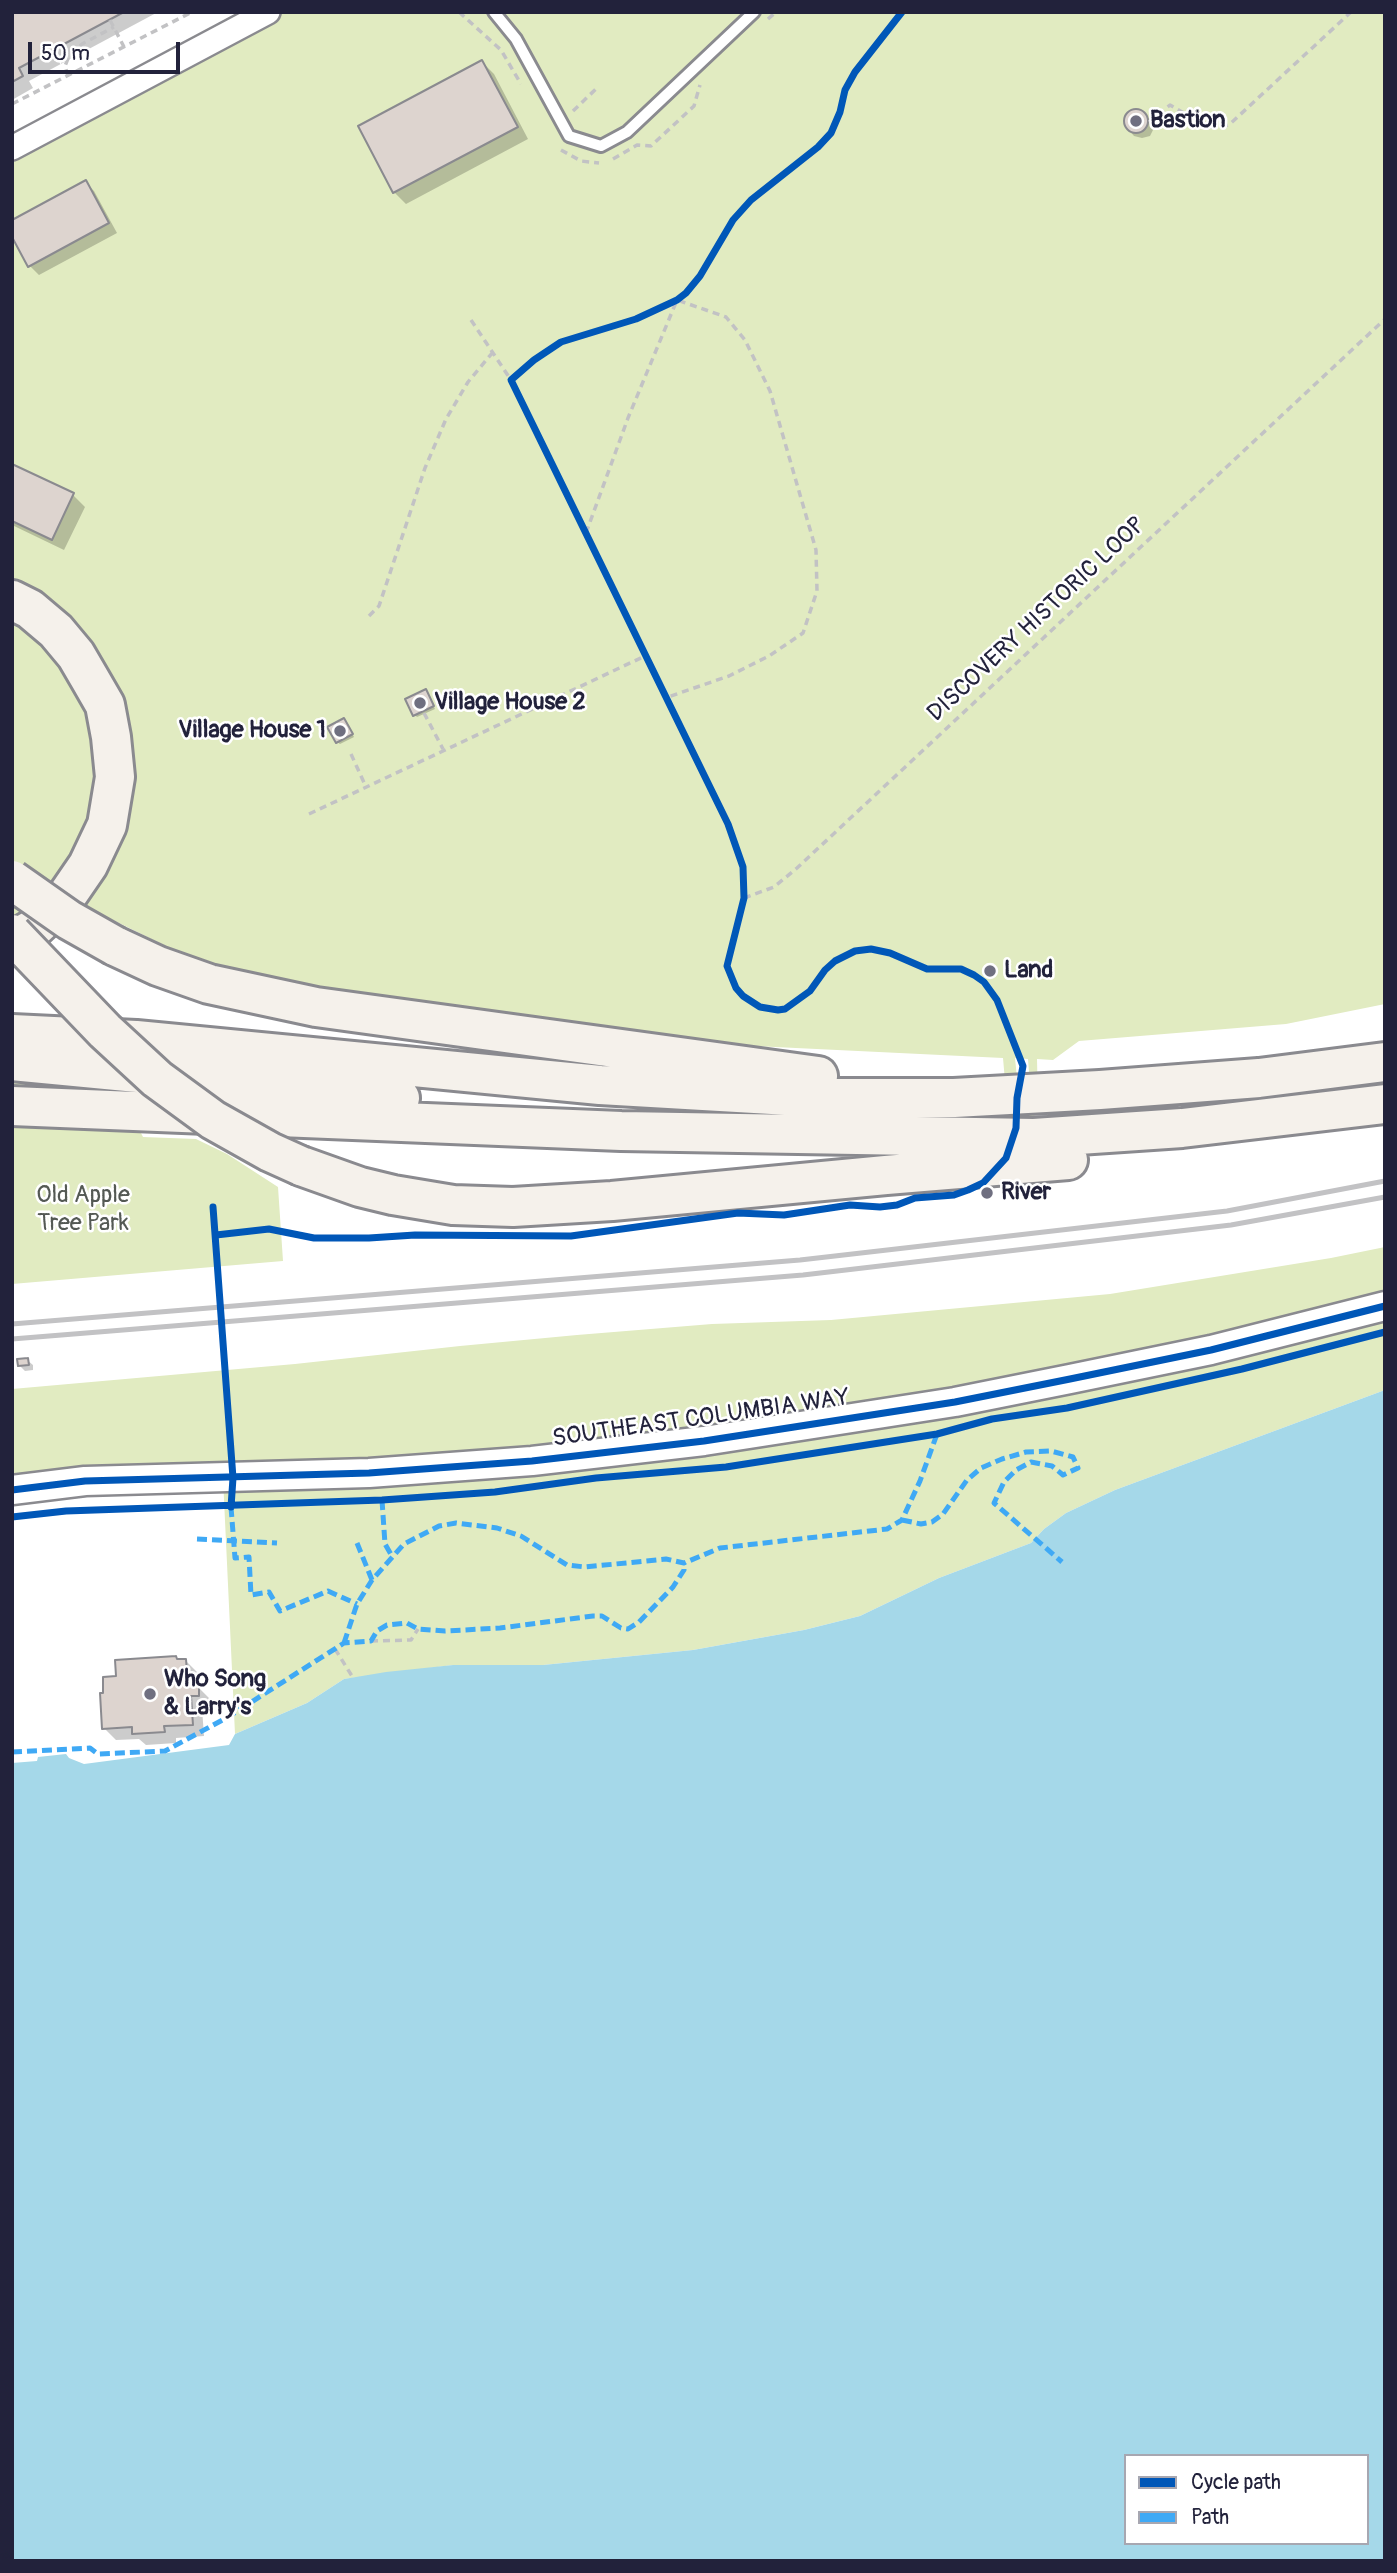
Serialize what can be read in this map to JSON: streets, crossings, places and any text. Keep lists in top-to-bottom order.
{
  "streets": {
    "street": ["SOUTHEAST COLUMBIA WAY"],
    "path": ["DISCOVERY HISTORIC LOOP"]
  },
  "parks": ["Old Apple Tree Park"],
  "places": [
    "Bastion",
    "Village House 2",
    "Village House 1",
    "Land",
    "River",
    "Who Song & Larry's"
  ],
  "legend": ["Cycle path", "Path"],
  "scale_bar": "50 m"
}
